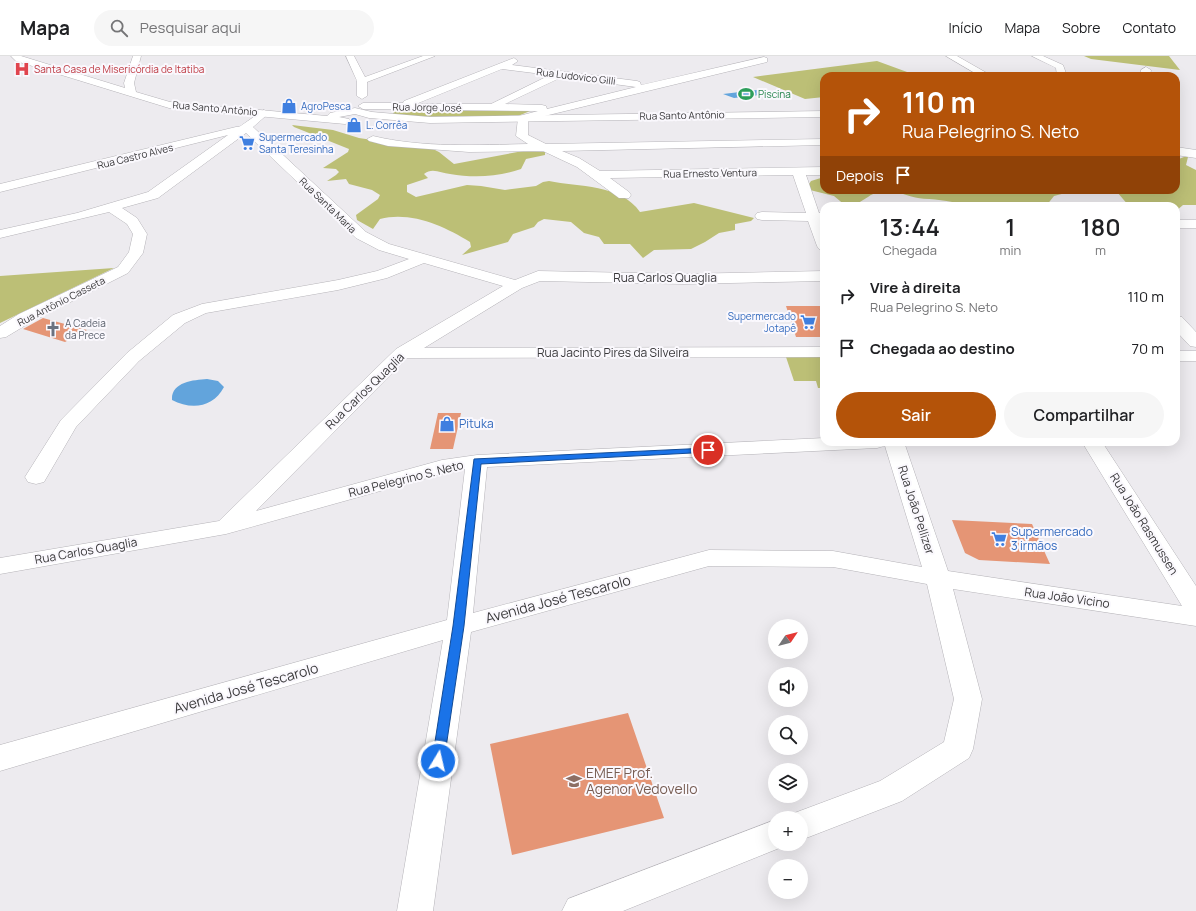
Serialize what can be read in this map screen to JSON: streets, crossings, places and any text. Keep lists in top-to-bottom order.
{
  "streets": {
    "street": [
      "Rua Ludovico Gilli",
      "Rua Jorge José",
      "Rua Santo Antônio",
      "Rua Castro Alves",
      "Rua Ernesto Ventura",
      "Rua Santa Maria",
      "Rua Carlos Quaglia",
      "Rua Antônio Casseta",
      "Rua Jacinto Pires da Silveira",
      "Rua Pelegrino S. Neto",
      "Rua João Pellizer",
      "Rua João Rasmussen",
      "Rua João Vicino",
      "Avenida José Tescarolo"
    ]
  },
  "crossings": [
    ["Rua Ludovico Gilli", "Rua Jorge José"],
    ["Rua Jorge José", "Rua Santo Antônio"],
    ["Rua Santo Antônio", "Rua Castro Alves"],
    ["Rua Castro Alves", "Rua Santa Maria"],
    ["Rua Santa Maria", "Rua Carlos Quaglia"],
    ["Rua Carlos Quaglia", "Rua Jacinto Pires da Silveira"],
    ["Rua Carlos Quaglia", "Rua Pelegrino S. Neto"],
    ["Rua João Pellizer", "Rua João Vicino"],
    ["Rua João Pellizer", "Avenida José Tescarolo"],
    ["Rua João Vicino", "Avenida José Tescarolo"]
  ],
  "places": {
    "hospital": ["Santa Casa de Misericórdia de Itatiba"],
    "sports": ["Piscina"],
    "shop": ["AgroPesca", "L. Corrêa", "Pituka"],
    "supermarket": ["Supermercado Santa Teresinha", "Supermercado Jotapê", "Supermercado 3 irmãos"],
    "church": ["A Cadeia da Prece"],
    "school or university": ["EMEF Prof. Agenor Vedovello"]
  },
  "north": "top right",
  "page": {
    "header": "Mapa",
    "search": "Pesquisar aqui",
    "nav": [
      "Início",
      "Mapa",
      "Sobre",
      "Contato"
    ],
    "turn": ["110 m", "Rua Pelegrino S. Neto"],
    "then": "Depois",
    "eta": [
      "13:44",
      "Chegada",
      "1",
      "min",
      "180",
      "m"
    ],
    "list": [
      {
        "name": "Vire à direita",
        "note": "Rua Pelegrino S. Neto",
        "value": "110 m"
      },
      {
        "name": "Chegada ao destino",
        "value": "70 m"
      }
    ],
    "buttons": ["Sair", "Compartilhar"],
    "map_buttons": ["+", "−"]
  }
}
